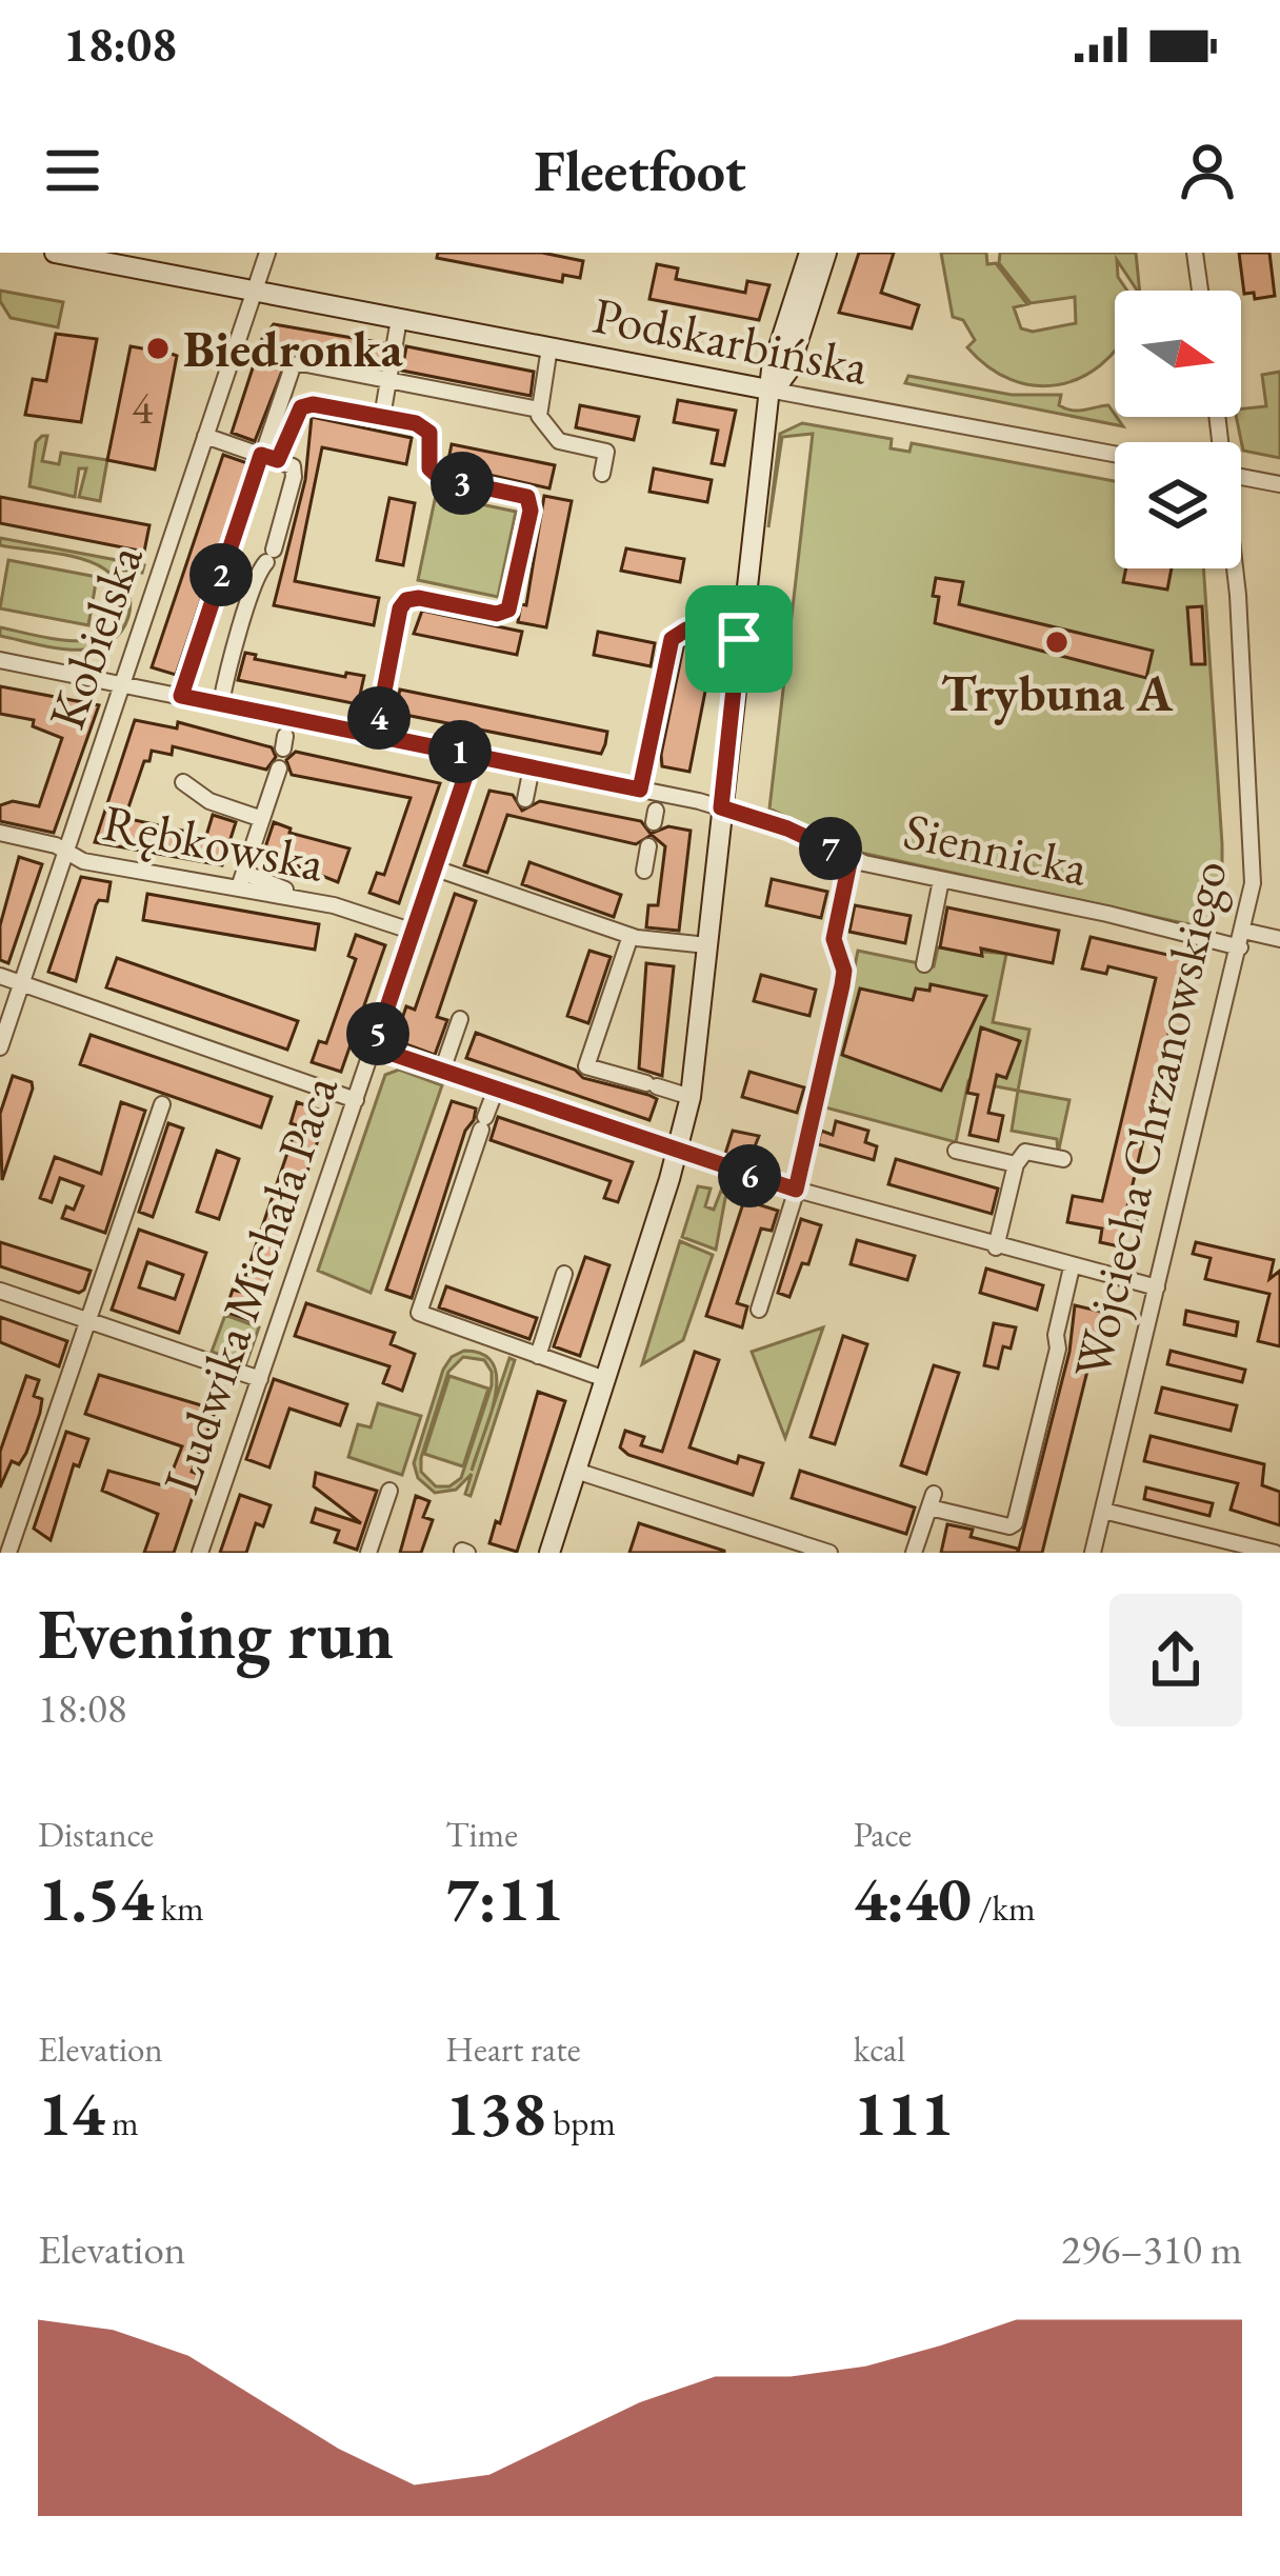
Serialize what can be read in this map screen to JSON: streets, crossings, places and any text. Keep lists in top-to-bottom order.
{
  "streets": {
    "street": [
      "Podskarbińska",
      "Kobielska",
      "Rębkowska",
      "Siennicka",
      "Wojciecha Chrzanowskiego",
      "Ludwika Michała Paca"
    ]
  },
  "crossings": [
    ["Podskarbińska", "Kobielska"],
    ["Kobielska", "Rębkowska"],
    ["Kobielska", "Siennicka"],
    ["Rębkowska", "Ludwika Michała Paca"],
    ["Siennicka", "Wojciecha Chrzanowskiego"],
    ["Siennicka", "Ludwika Michała Paca"]
  ],
  "places": ["Biedronka", "Trybuna A"],
  "house_numbers": ["4"],
  "north": "right",
  "page": {
    "status": "18:08",
    "header": "Fleetfoot",
    "pins": [
      "3",
      "2",
      "4",
      "1",
      "7",
      "5",
      "6"
    ],
    "heading": ["Evening run", "18:08"],
    "stats": [
      ["Distance", "1.54 km"],
      ["Time", "7:11"],
      ["Pace", "4:40 /km"],
      ["Elevation", "14 m"],
      ["Heart rate", "138 bpm"],
      ["kcal", "111"]
    ],
    "chart": ["Elevation", "296–310 m"]
  }
}
